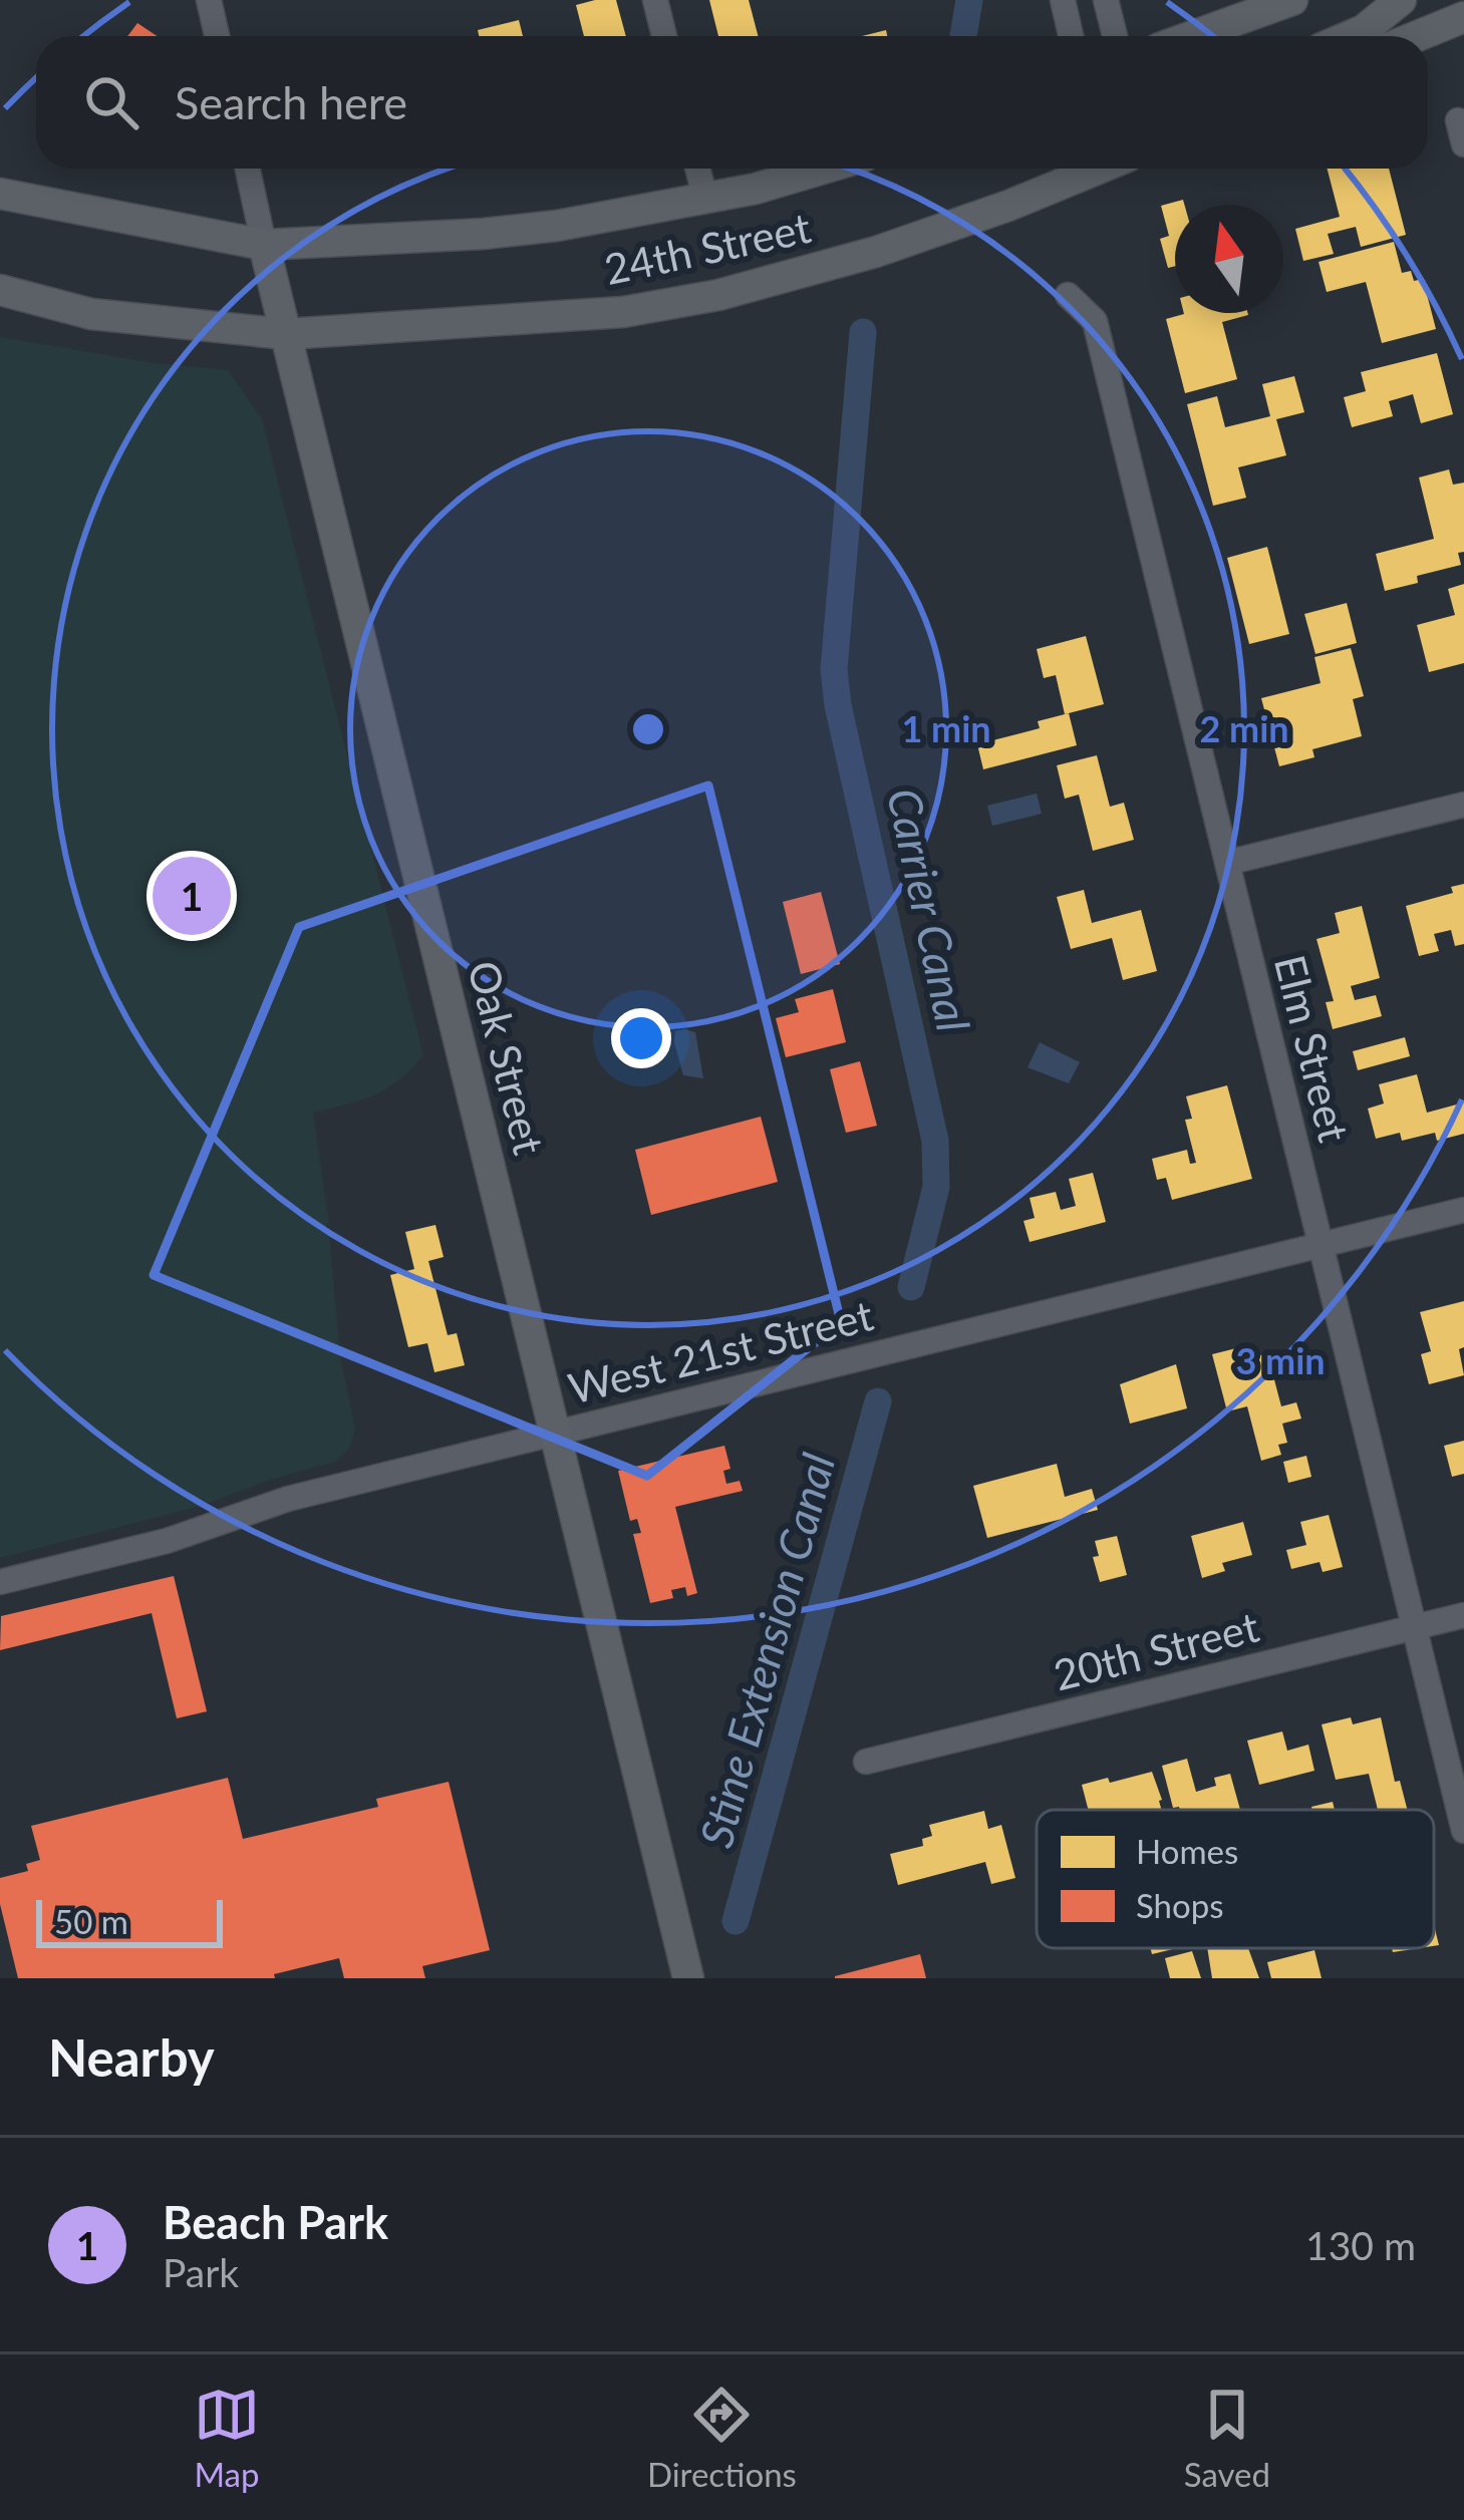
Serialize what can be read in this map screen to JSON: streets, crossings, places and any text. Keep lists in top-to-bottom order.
{
  "streets": {
    "main road": ["24th Street", "Oak Street"],
    "street": ["Elm Street", "West 21st Street", "20th Street"]
  },
  "crossings": [
    ["24th Street", "Oak Street"],
    ["Elm Street", "West 21st Street"],
    ["Elm Street", "20th Street"],
    ["Oak Street", "West 21st Street"]
  ],
  "water": ["Carrier Canal", "Stine Extension Canal"],
  "legend": ["Homes", "Shops"],
  "scale_bar": "50 m",
  "north": "top",
  "page": {
    "search": "Search here",
    "pins": "1",
    "scale": "50 m",
    "heading": "Nearby",
    "list": [
      {
        "mark": "1",
        "name": "Beach Park",
        "note": "Park",
        "value": "130 m"
      }
    ],
    "nav": ["Map", "Directions", "Saved"]
  },
  "rings": ["1 min", "2 min", "3 min"]
}
